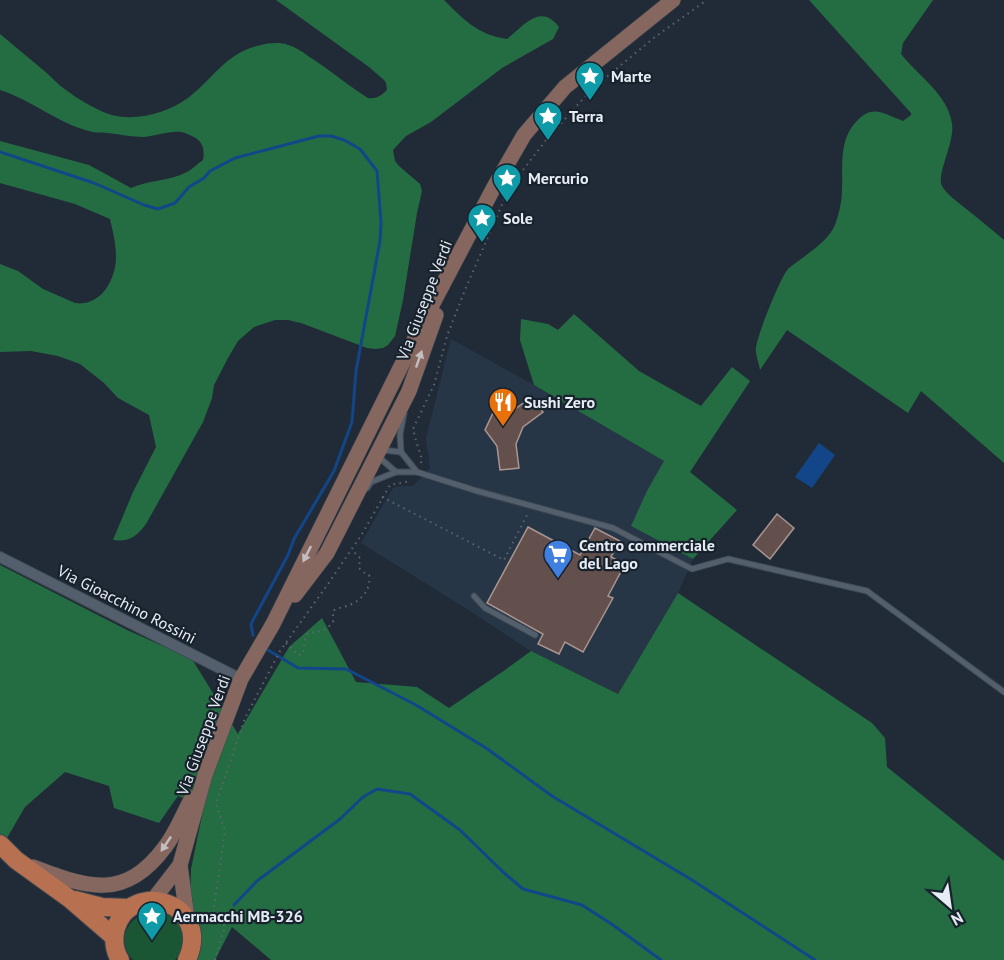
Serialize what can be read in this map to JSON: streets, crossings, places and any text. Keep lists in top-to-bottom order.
{
  "streets": {
    "main road": ["Via Giuseppe Verdi"],
    "street": ["Via Gioacchino Rossini"]
  },
  "crossings": [
    ["Via Giuseppe Verdi", "Via Gioacchino Rossini"]
  ],
  "places": {
    "place": [
      "Marte",
      "Terra",
      "Mercurio",
      "Sole",
      "Aermacchi MB-326"
    ],
    "restaurant": ["Sushi Zero"],
    "supermarket": ["Centro commerciale del Lago"]
  },
  "north": "bottom right"
}
